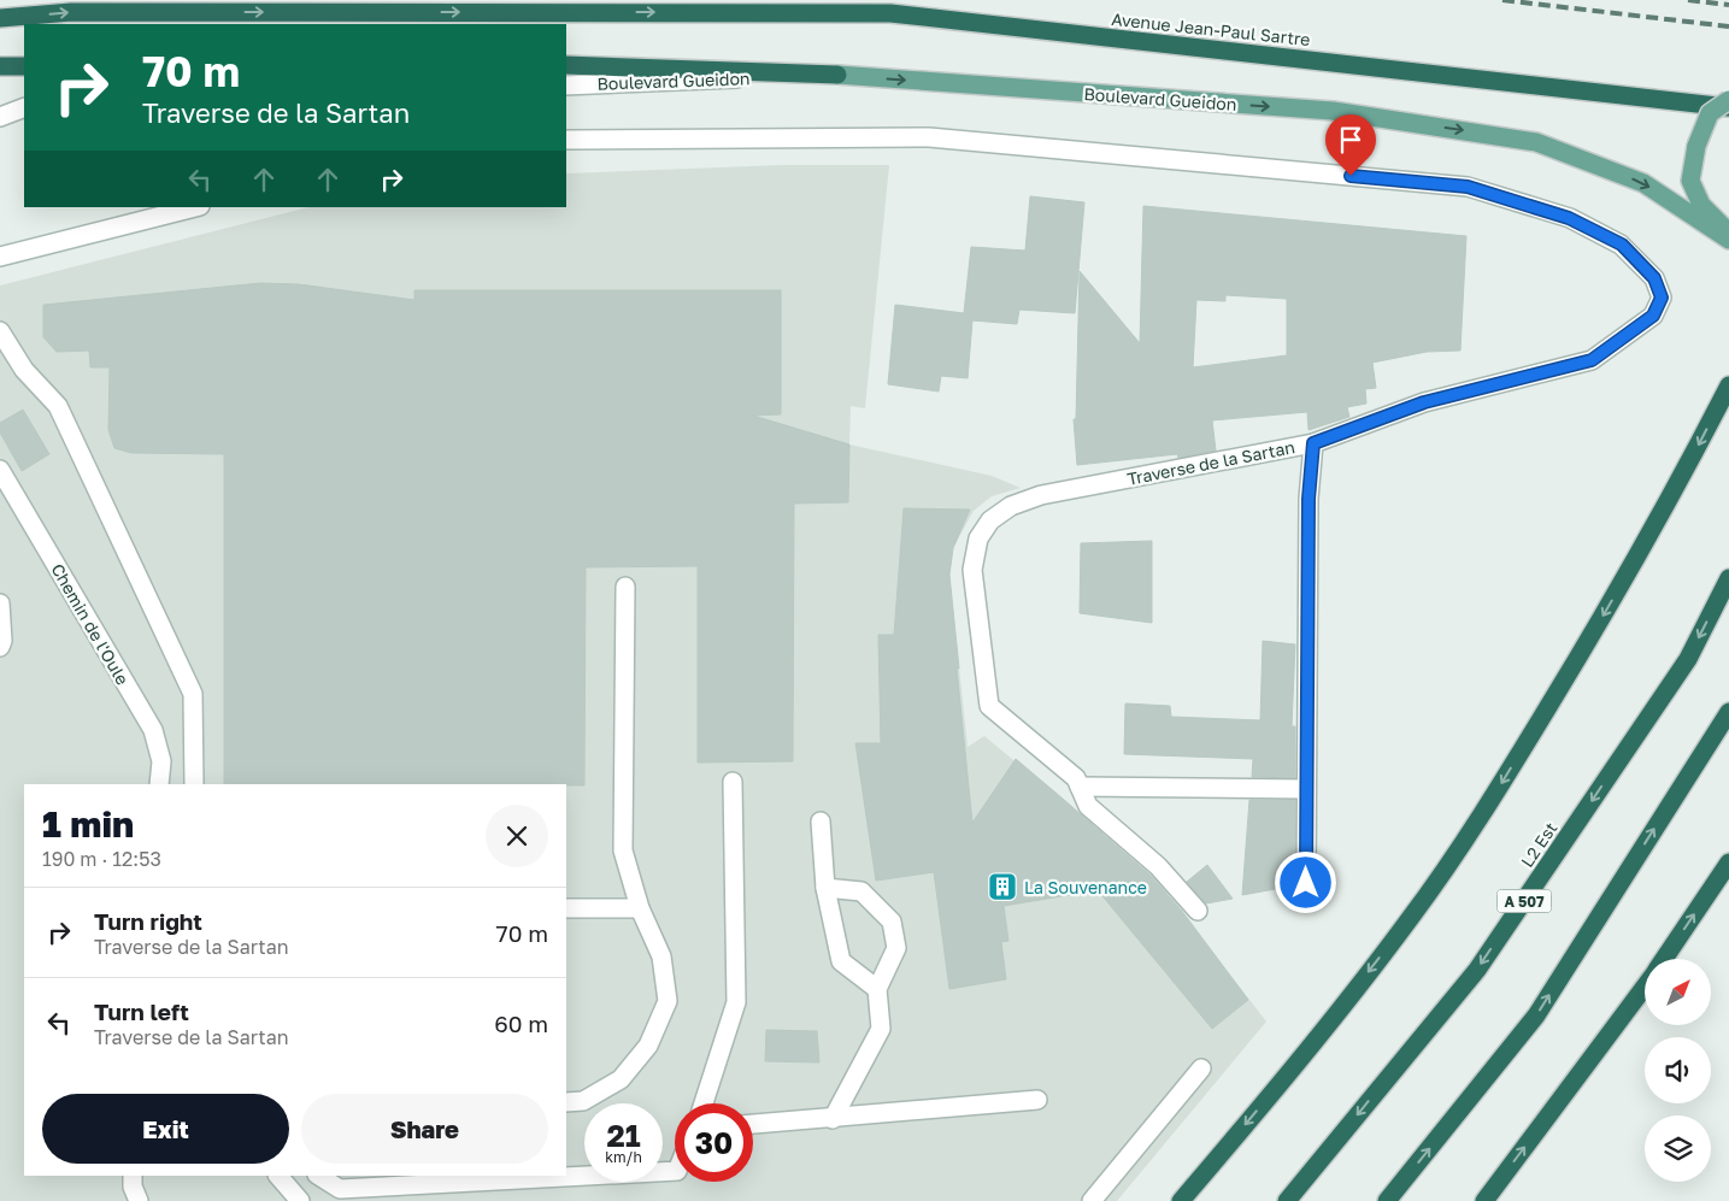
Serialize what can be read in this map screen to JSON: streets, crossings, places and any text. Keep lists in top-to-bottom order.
{
  "streets": {
    "highway": ["Avenue Jean-Paul Sartre", "L2 Est", "A 507"],
    "main road": ["Boulevard Gueidon"],
    "street": ["Traverse de la Sartan", "Chemin de l'Oule"]
  },
  "one_way": ["Avenue Jean-Paul Sartre", "Boulevard Gueidon"],
  "places": {
    "building": ["La Souvenance"]
  },
  "north": "top right",
  "page": {
    "turn": ["70 m", "Traverse de la Sartan"],
    "heading": ["1 min", "190 m · 12:53"],
    "list": [
      {
        "name": "Turn right",
        "note": "Traverse de la Sartan",
        "value": "70 m"
      },
      {
        "name": "Turn left",
        "note": "Traverse de la Sartan",
        "value": "60 m"
      }
    ],
    "buttons": ["Exit", "Share"],
    "speed": "21 km/h",
    "limit": "30"
  }
}
